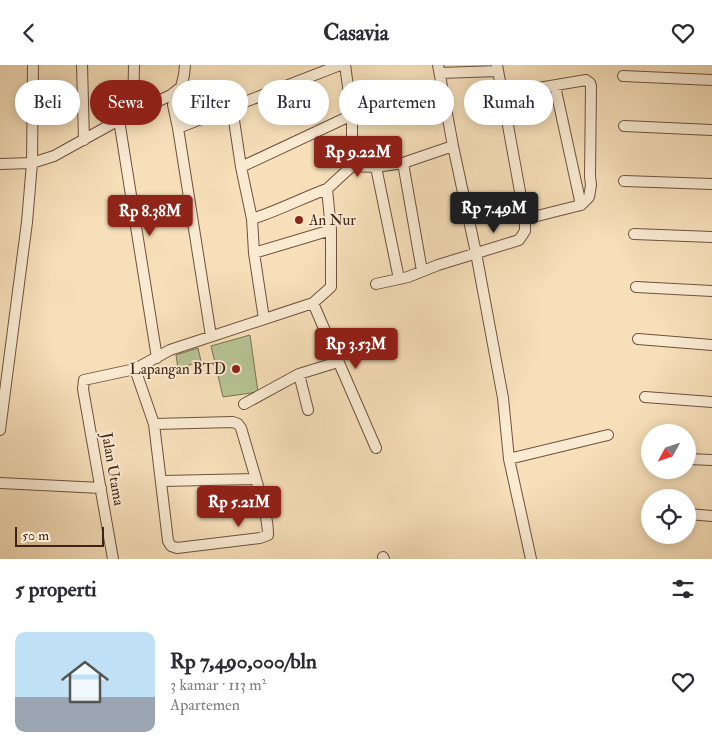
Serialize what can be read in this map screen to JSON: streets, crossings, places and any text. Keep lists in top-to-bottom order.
{
  "streets": {
    "street": ["Jalan Utama"]
  },
  "places": ["An Nur", "Lapangan BTD"],
  "scale_bar": "50 m",
  "north": "bottom left",
  "page": {
    "header": "Casavia",
    "chip": [
      "Beli",
      "Sewa",
      "Filter",
      "Baru",
      "Apartemen",
      "Rumah"
    ],
    "price": [
      "Rp 9.22M",
      "Rp 7.49M",
      "Rp 8.38M",
      "Rp 3.53M",
      "Rp 5.21M"
    ],
    "scale": "50 m",
    "heading": "5 properti",
    "list": [
      {
        "name": "Rp 7,490,000/bln",
        "note": "3 kamar · 113 m² · Apartemen"
      }
    ]
  }
}
